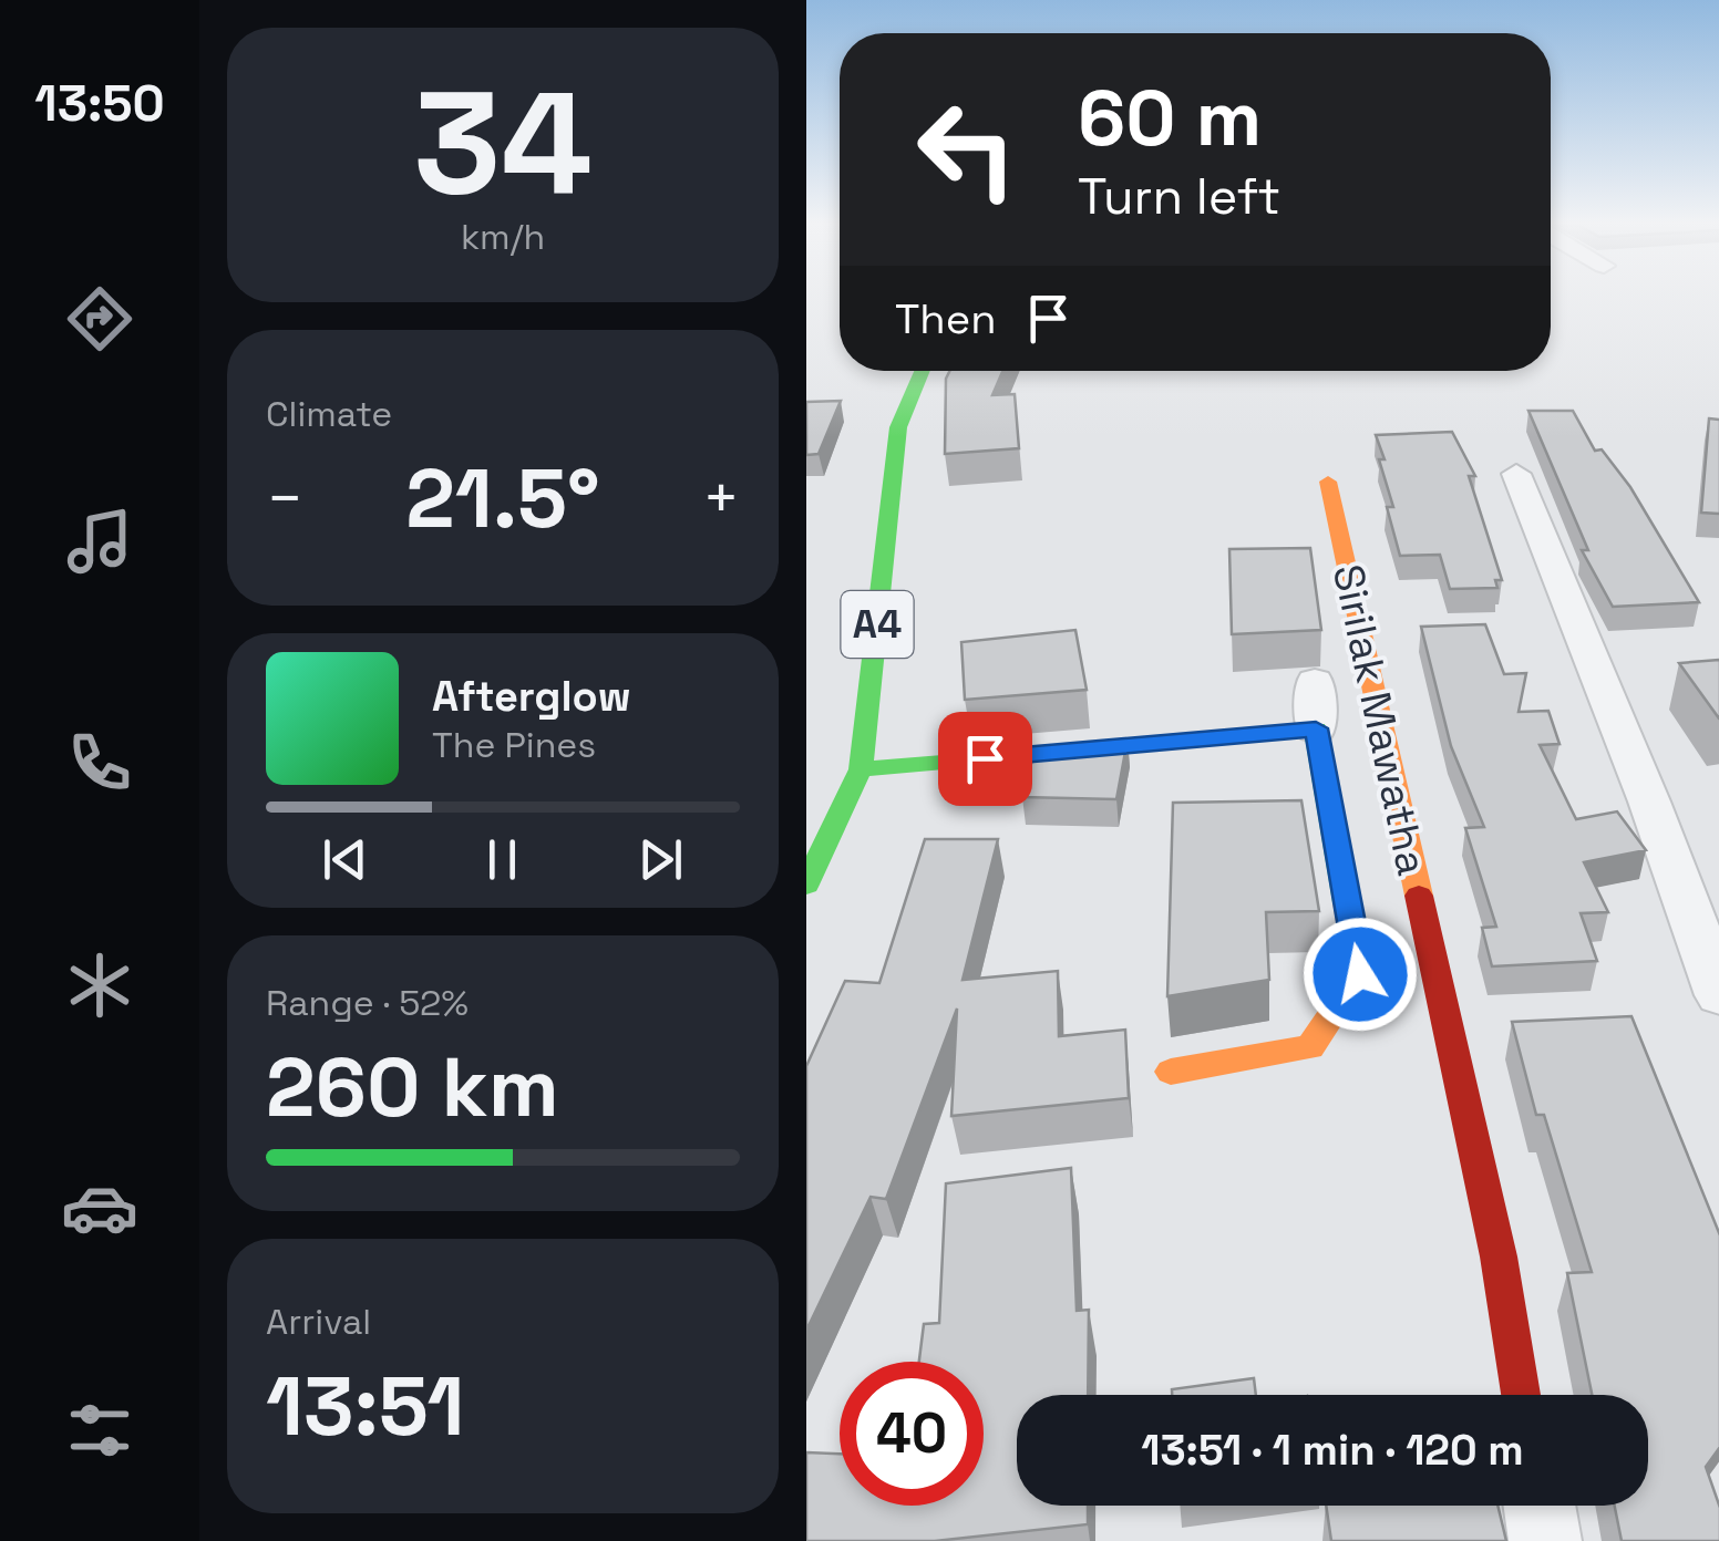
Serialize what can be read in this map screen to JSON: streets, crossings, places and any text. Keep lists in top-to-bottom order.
{
  "streets": {
    "main road": ["A4", "Sirilak Mawatha"]
  },
  "page": {
    "tabs": "13:50",
    "tile": [
      ["34", "km/h"],
      "Climate",
      ["Range · 52%", "260 km"],
      ["Arrival", "13:51"]
    ],
    "turn": ["60 m", "Turn left"],
    "then": "Then",
    "heat": ["−", "21.5°", "+"],
    "song": ["Afterglow", "The Pines"],
    "limit": "40",
    "trip": "13:51 · 1 min · 120 m"
  }
}
